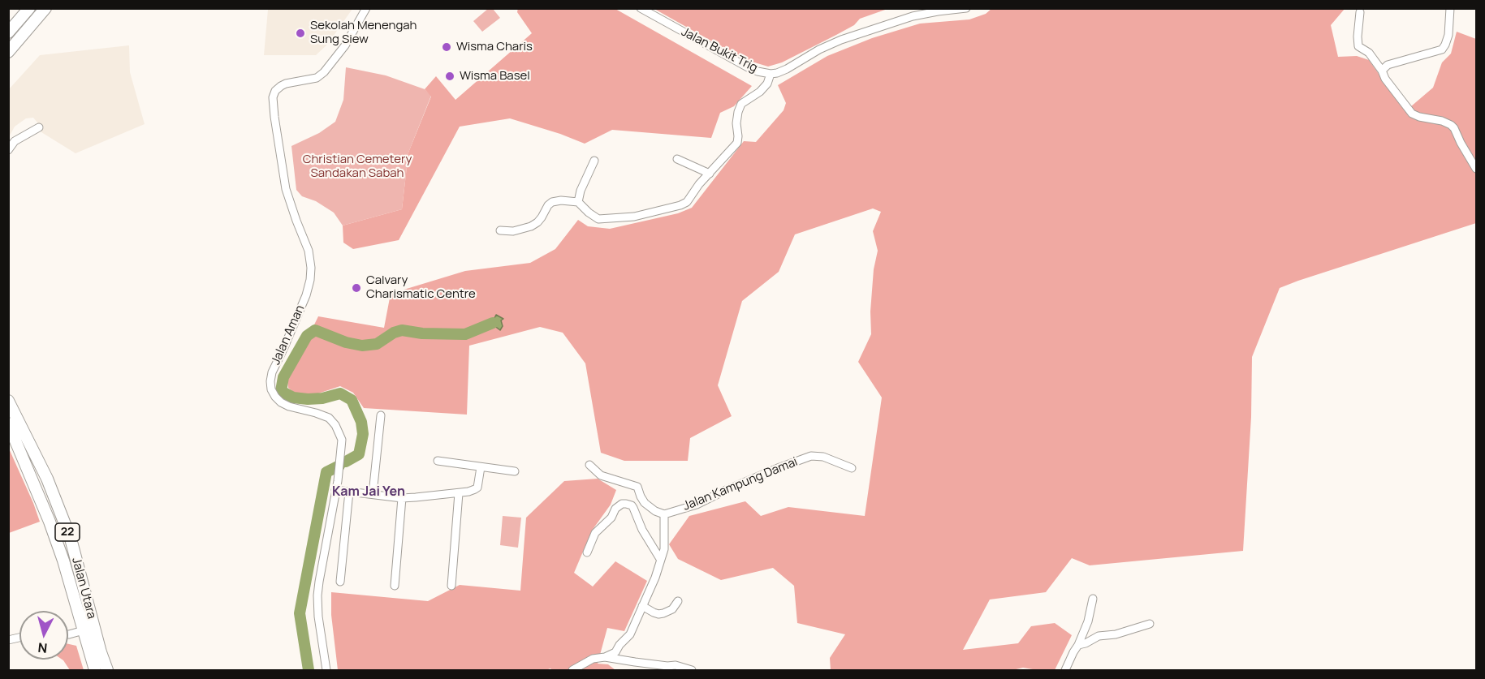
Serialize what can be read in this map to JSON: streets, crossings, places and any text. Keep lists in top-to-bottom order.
{
  "streets": {
    "highway": ["22", "Jalan Utara"],
    "street": ["Jalan Bukit Trig", "Jalan Aman", "Jalan Kampung Damai"]
  },
  "districts": ["Kam Jai Yen"],
  "parks": ["Christian Cemetery Sandakan Sabah"],
  "places": [
    "Sekolah Menengah Sung Siew",
    "Wisma Charis",
    "Wisma Basel",
    "Calvary Charismatic Centre"
  ],
  "north": "bottom"
}
